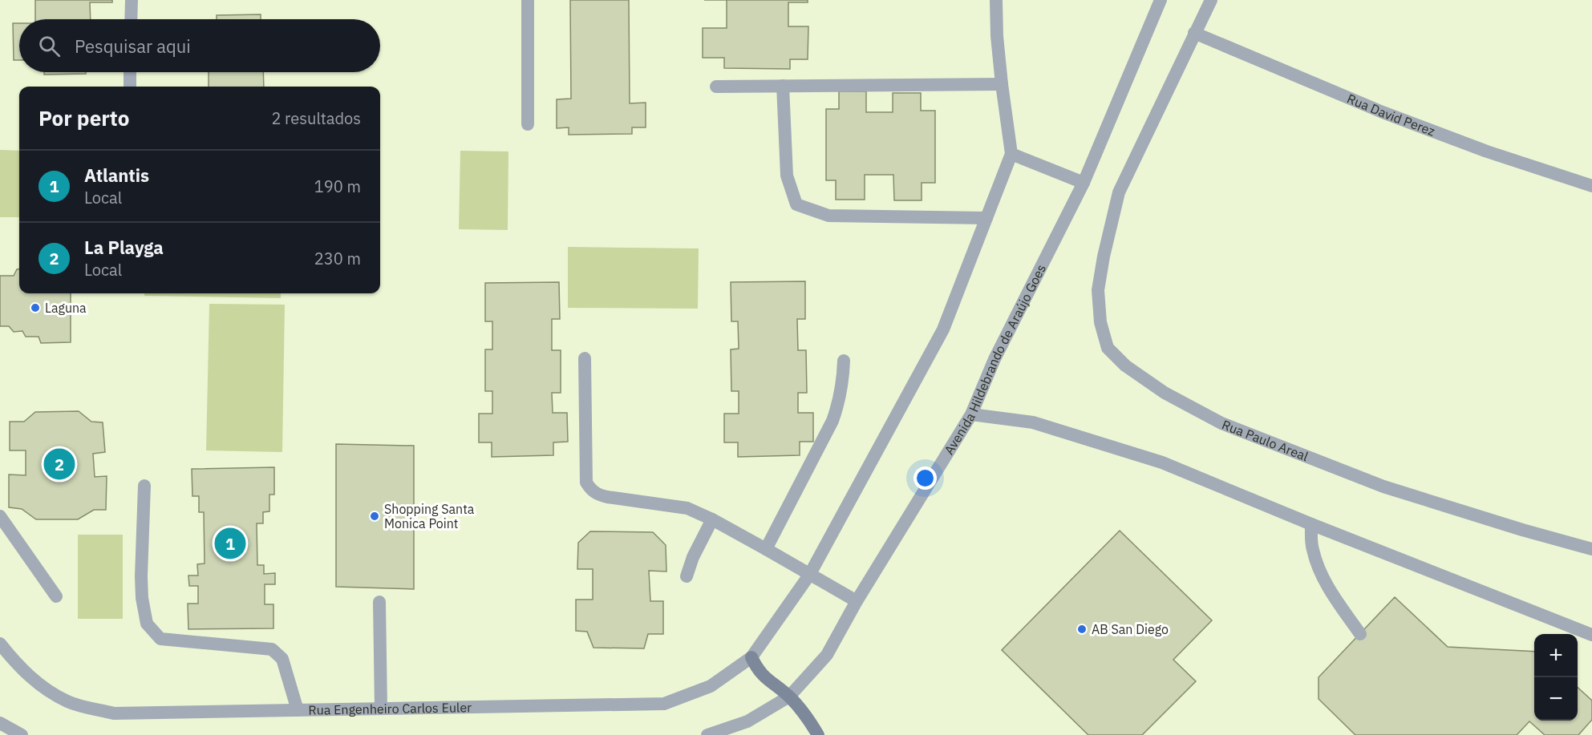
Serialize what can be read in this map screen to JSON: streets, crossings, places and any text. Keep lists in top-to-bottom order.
{
  "streets": {
    "street": [
      "Rua David Perez",
      "Avenida Hildebrando de Araújo Goes",
      "Rua Paulo Areal",
      "Rua Engenheiro Carlos Euler"
    ]
  },
  "crossings": [
    ["Rua David Perez", "Rua Paulo Areal"]
  ],
  "places": ["Laguna", "Shopping Santa Monica Point", "AB San Diego"],
  "page": {
    "search": "Pesquisar aqui",
    "heading": ["Por perto", "2 resultados"],
    "list": [
      {
        "mark": "1",
        "name": "Atlantis",
        "note": "Local",
        "value": "190 m"
      },
      {
        "mark": "2",
        "name": "La Playga",
        "note": "Local",
        "value": "230 m"
      }
    ],
    "pins": ["2", "1"],
    "map_buttons": ["+", "−"]
  }
}
